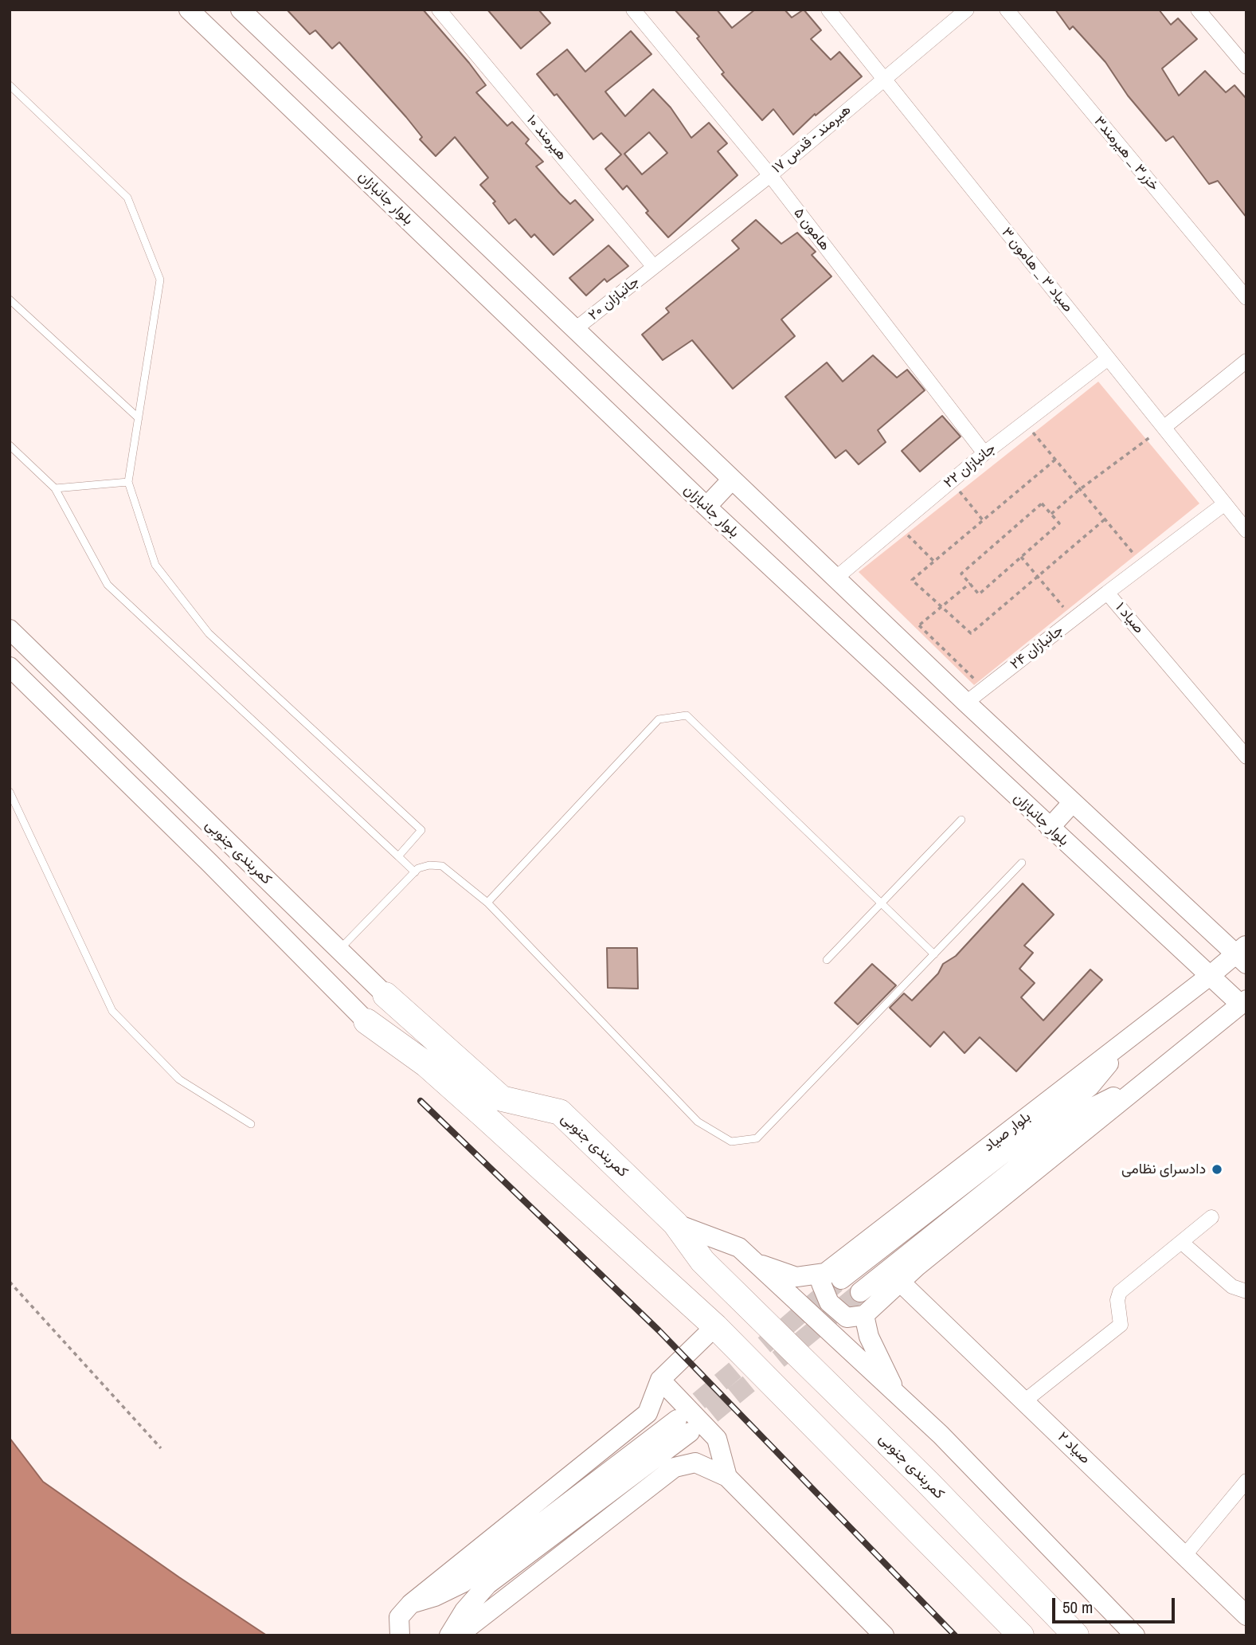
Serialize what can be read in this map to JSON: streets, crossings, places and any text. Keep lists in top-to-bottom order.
{
  "streets": {
    "highway": ["کمربندی جنوبی"],
    "main road": ["بلوار جانبازان", "بلوار صیاد", "صیاد ۲"],
    "street": [
      "هیرمند ۱۰",
      "هیرمند - قدس ۱۷",
      "خزر۳ _ هیرمند۳",
      "هامون ۵",
      "صیاد ۳ _ هامون ۳",
      "جانبازان ۲۰",
      "جانبازان ۲۲",
      "صیاد ۱",
      "جانبازان ۲۴"
    ]
  },
  "crossings": [
    ["هیرمند ۱۰", "هیرمند - قدس ۱۷"],
    ["هیرمند ۱۰", "جانبازان ۲۰"],
    ["هیرمند - قدس ۱۷", "هامون ۵"],
    ["هیرمند - قدس ۱۷", "صیاد ۳ _ هامون ۳"],
    ["هیرمند - قدس ۱۷", "جانبازان ۲۰"],
    ["بلوار جانبازان", "بلوار صیاد"],
    ["هامون ۵", "جانبازان ۲۲"],
    ["صیاد ۳ _ هامون ۳", "جانبازان ۲۲"],
    ["صیاد ۳ _ هامون ۳", "صیاد ۱"],
    ["صیاد ۱", "جانبازان ۲۴"]
  ],
  "places": ["دادسرای نظامی"],
  "scale_bar": "50 m"
}
